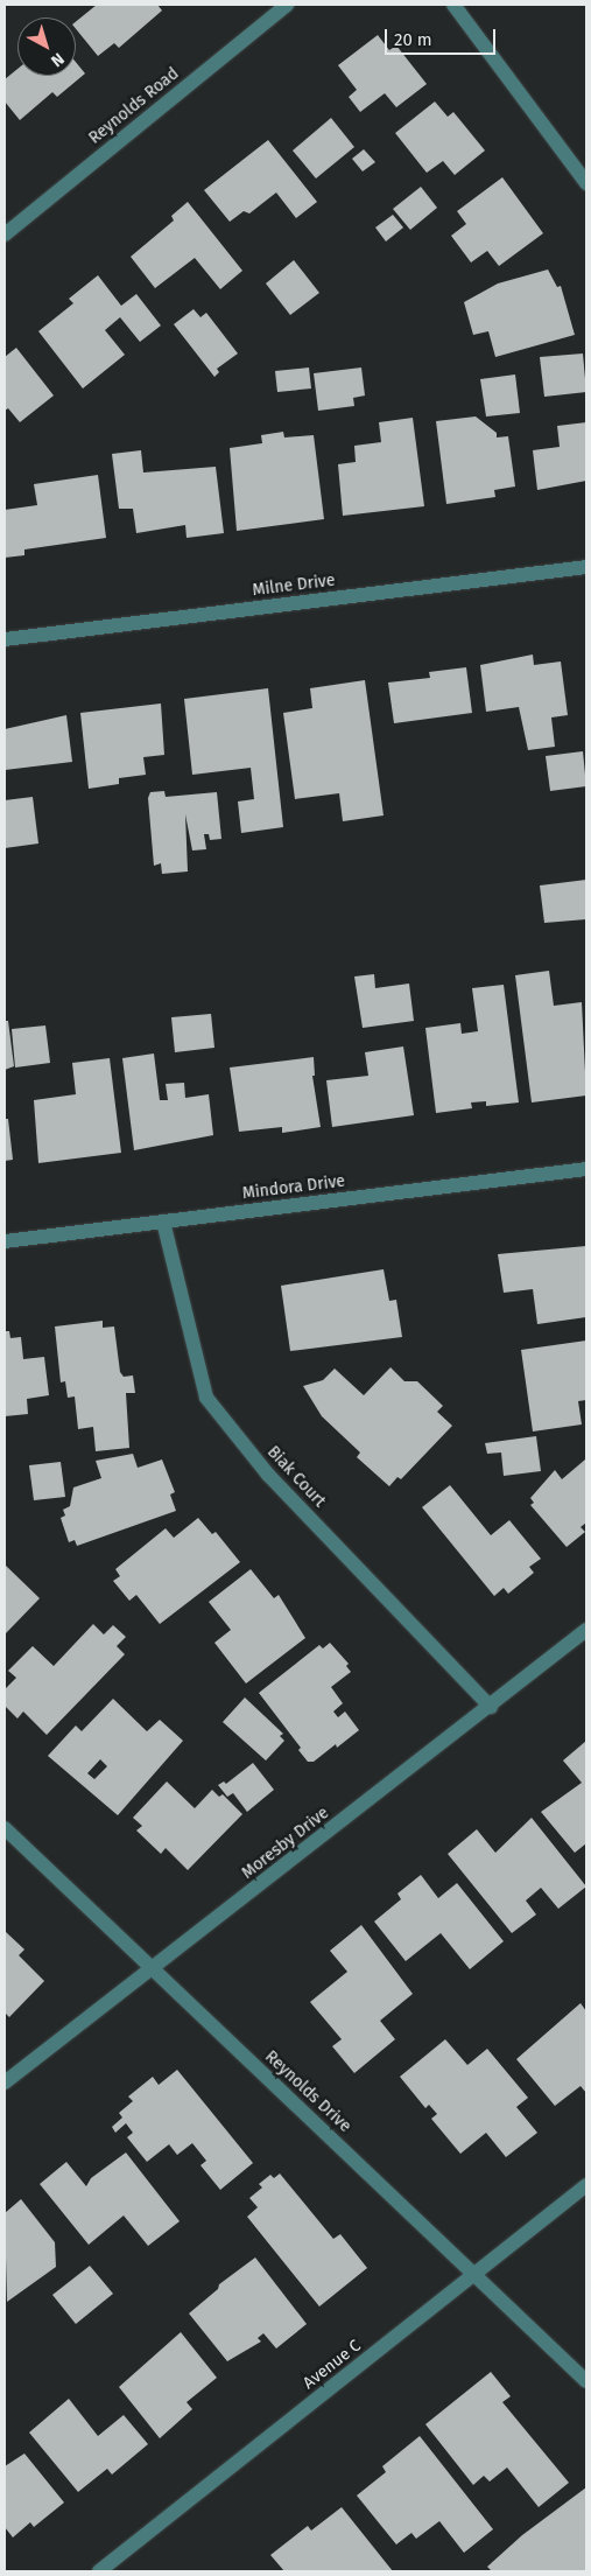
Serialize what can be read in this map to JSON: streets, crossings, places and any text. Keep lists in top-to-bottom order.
{
  "streets": {
    "street": [
      "Reynolds Road",
      "Milne Drive",
      "Mindora Drive",
      "Biak Court",
      "Moresby Drive",
      "Reynolds Drive",
      "Avenue C"
    ]
  },
  "crossings": [
    ["Mindora Drive", "Biak Court"],
    ["Biak Court", "Moresby Drive"],
    ["Moresby Drive", "Reynolds Drive"],
    ["Reynolds Drive", "Avenue C"]
  ],
  "scale_bar": "20 m",
  "north": "bottom right"
}
